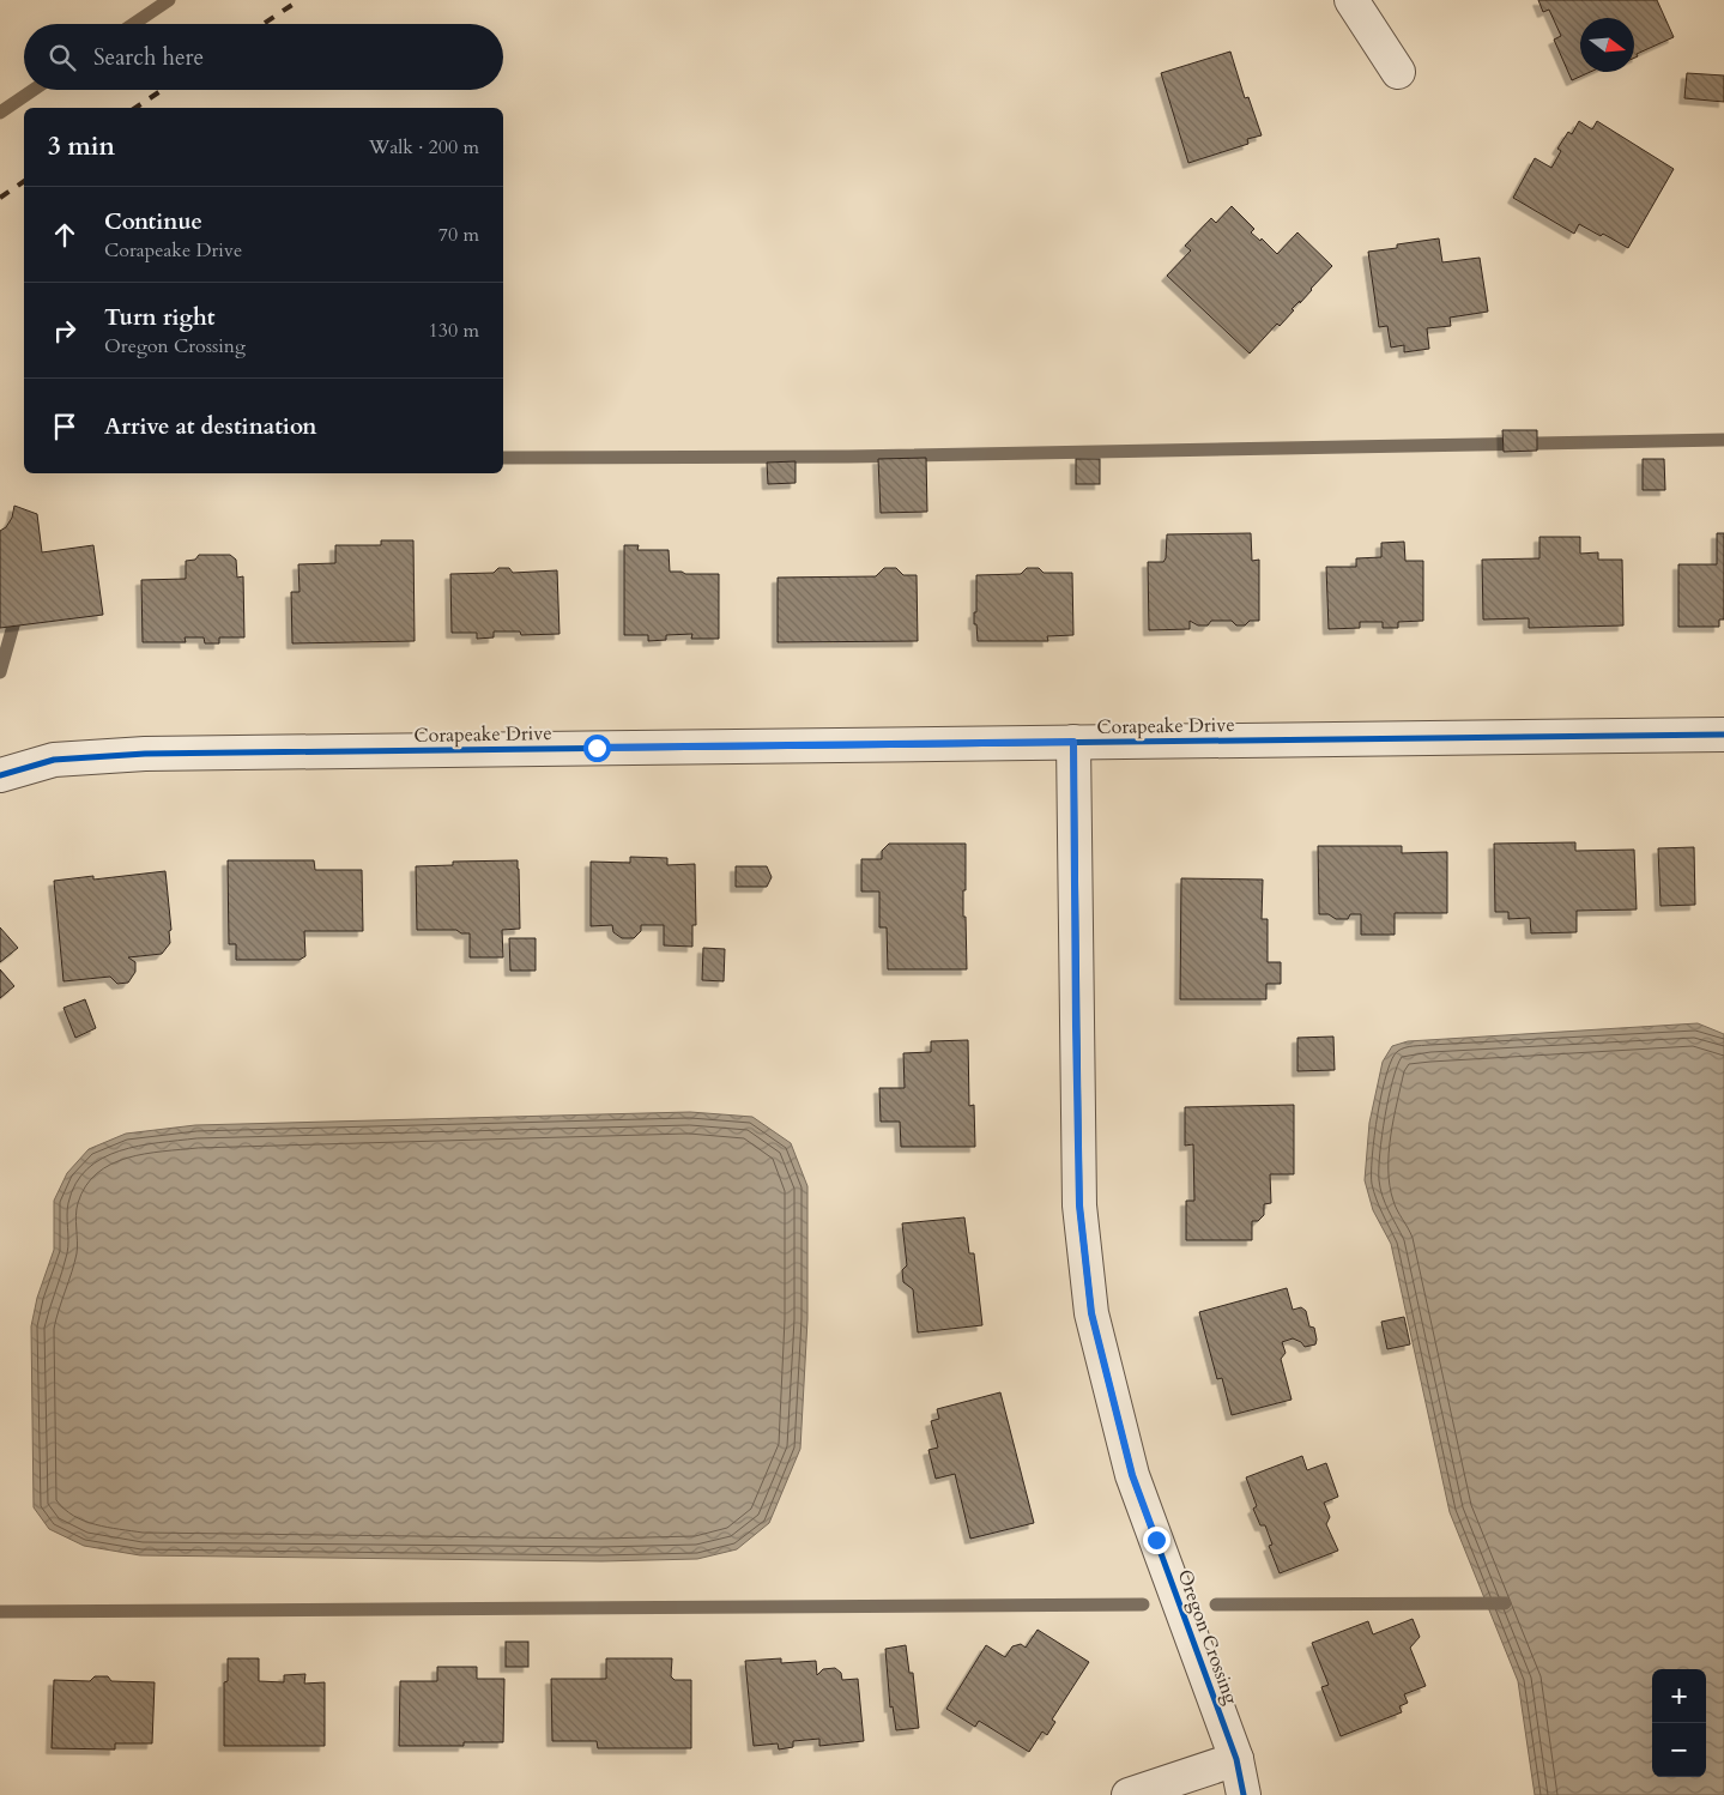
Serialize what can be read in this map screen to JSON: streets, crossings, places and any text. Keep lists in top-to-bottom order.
{
  "streets": {
    "street": ["Corapeake Drive", "Oregon Crossing"]
  },
  "crossings": [
    ["Corapeake Drive", "Oregon Crossing"]
  ],
  "north": "right",
  "page": {
    "search": "Search here",
    "heading": ["3 min", "Walk · 200 m"],
    "list": [
      ["Continue", "Corapeake Drive", "70 m"],
      ["Turn right", "Oregon Crossing", "130 m"],
      "Arrive at destination"
    ],
    "map_buttons": ["+", "−"]
  }
}
